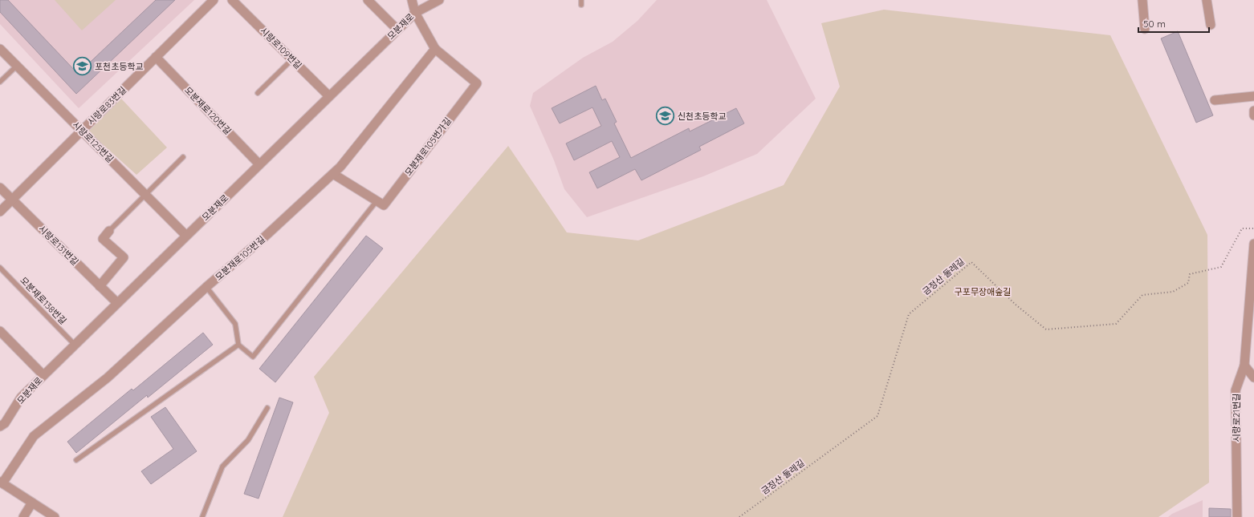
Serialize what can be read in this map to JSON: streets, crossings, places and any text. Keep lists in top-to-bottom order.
{
  "streets": {
    "street": [
      "모분재로",
      "시랑로109번길",
      "시랑로83번길",
      "모분재로120번길",
      "시랑로125번길",
      "모분재로105번가길",
      "시랑로131번길",
      "모분재로105번길",
      "시랑로21번길"
    ],
    "lane": ["모분재로138번길"],
    "path": ["금정산 둘레길"]
  },
  "crossings": [
    ["모분재로", "시랑로109번길"],
    ["모분재로", "모분재로120번길"],
    ["모분재로", "시랑로125번길"],
    ["모분재로", "시랑로131번길"],
    ["모분재로", "모분재로138번길"],
    ["시랑로83번길", "모분재로120번길"],
    ["시랑로83번길", "시랑로125번길"],
    ["시랑로83번길", "시랑로131번길"],
    ["모분재로105번가길", "모분재로105번길"]
  ],
  "parks": ["구포무장애숲길"],
  "places": {
    "school or university": ["포천초등학교", "신천초등학교"]
  },
  "scale_bar": "50 m"
}
